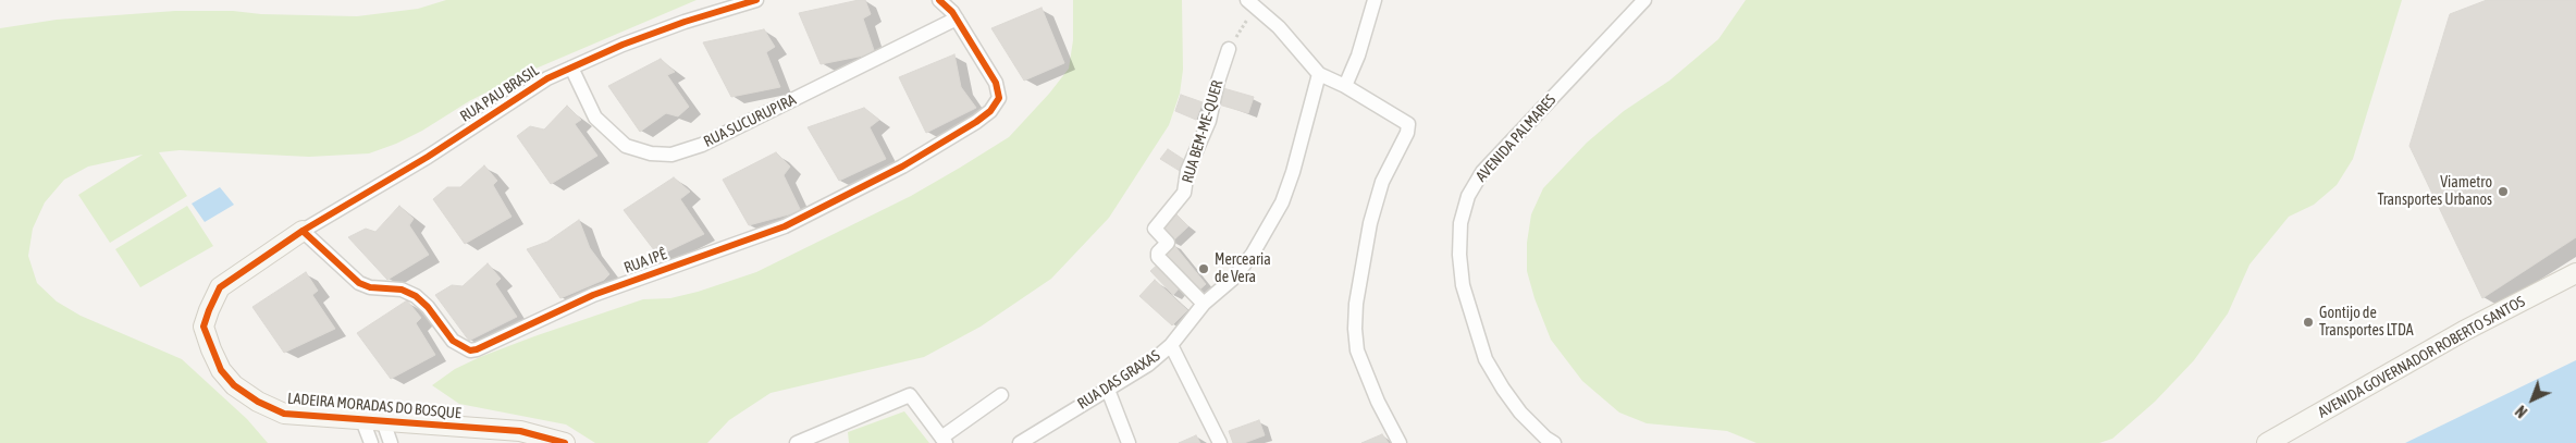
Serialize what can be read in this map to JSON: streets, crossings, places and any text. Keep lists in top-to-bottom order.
{
  "streets": {
    "street": [
      "RUA PAU BRASIL",
      "RUA SUCURUPIRA",
      "RUA BEM-ME-QUER",
      "AVENIDA PALMARES",
      "RUA IPÊ",
      "AVENIDA GOVERNADOR ROBERTO SANTOS",
      "RUA DAS GRAXAS",
      "LADEIRA MORADAS DO BOSQUE"
    ]
  },
  "crossings": [
    ["RUA PAU BRASIL", "RUA SUCURUPIRA"],
    ["RUA PAU BRASIL", "RUA IPÊ"],
    ["RUA PAU BRASIL", "LADEIRA MORADAS DO BOSQUE"],
    ["RUA SUCURUPIRA", "RUA IPÊ"],
    ["RUA BEM-ME-QUER", "RUA DAS GRAXAS"],
    ["RUA IPÊ", "LADEIRA MORADAS DO BOSQUE"]
  ],
  "places": ["Viametro Transportes Urbanos", "Mercearia de Vera", "Gontijo de Transportes LTDA"],
  "north": "bottom left"
}
